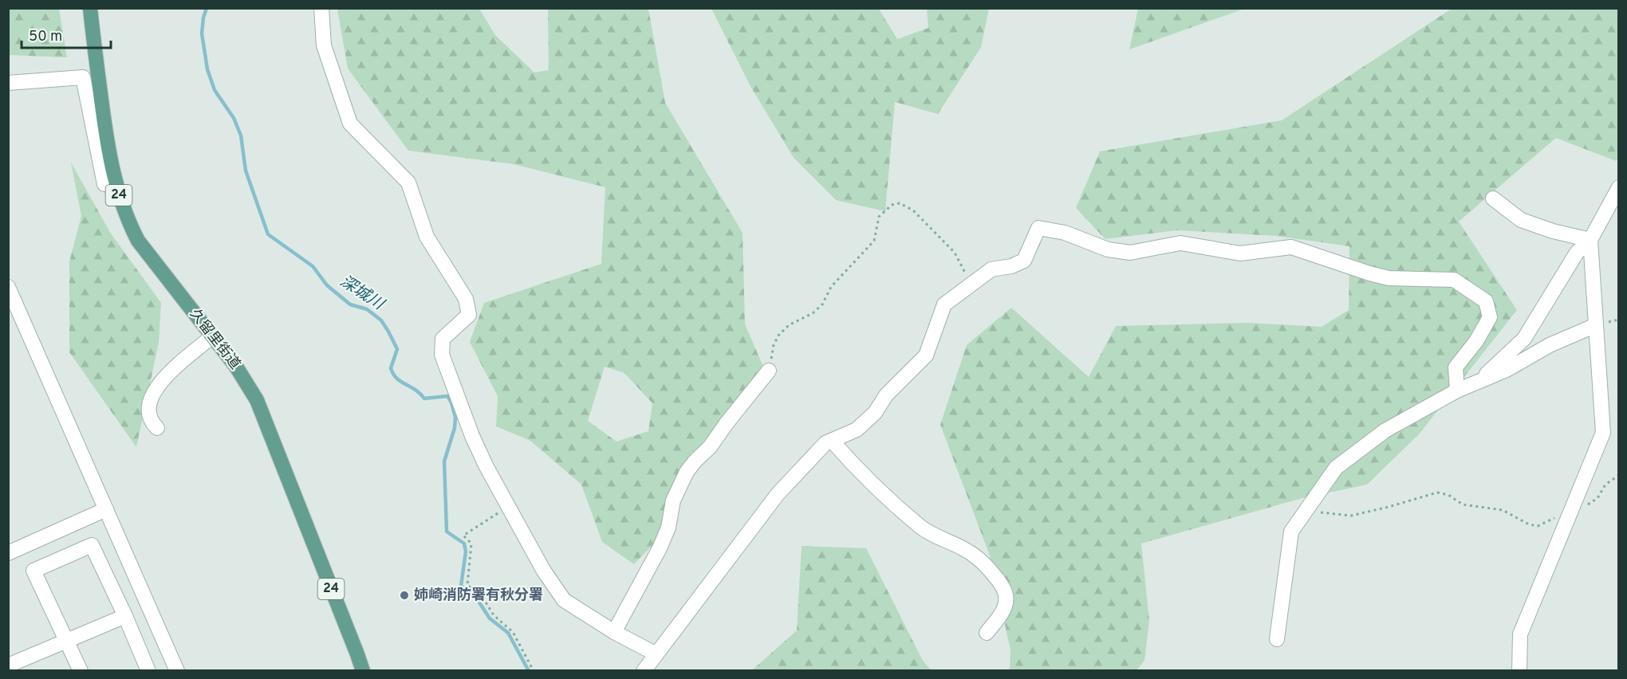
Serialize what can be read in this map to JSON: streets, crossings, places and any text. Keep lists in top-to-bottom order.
{
  "streets": {
    "main road": ["24", "久留里街道"]
  },
  "water": ["深城川"],
  "places": ["姉崎消防署有秋分署"],
  "scale_bar": "50 m"
}
